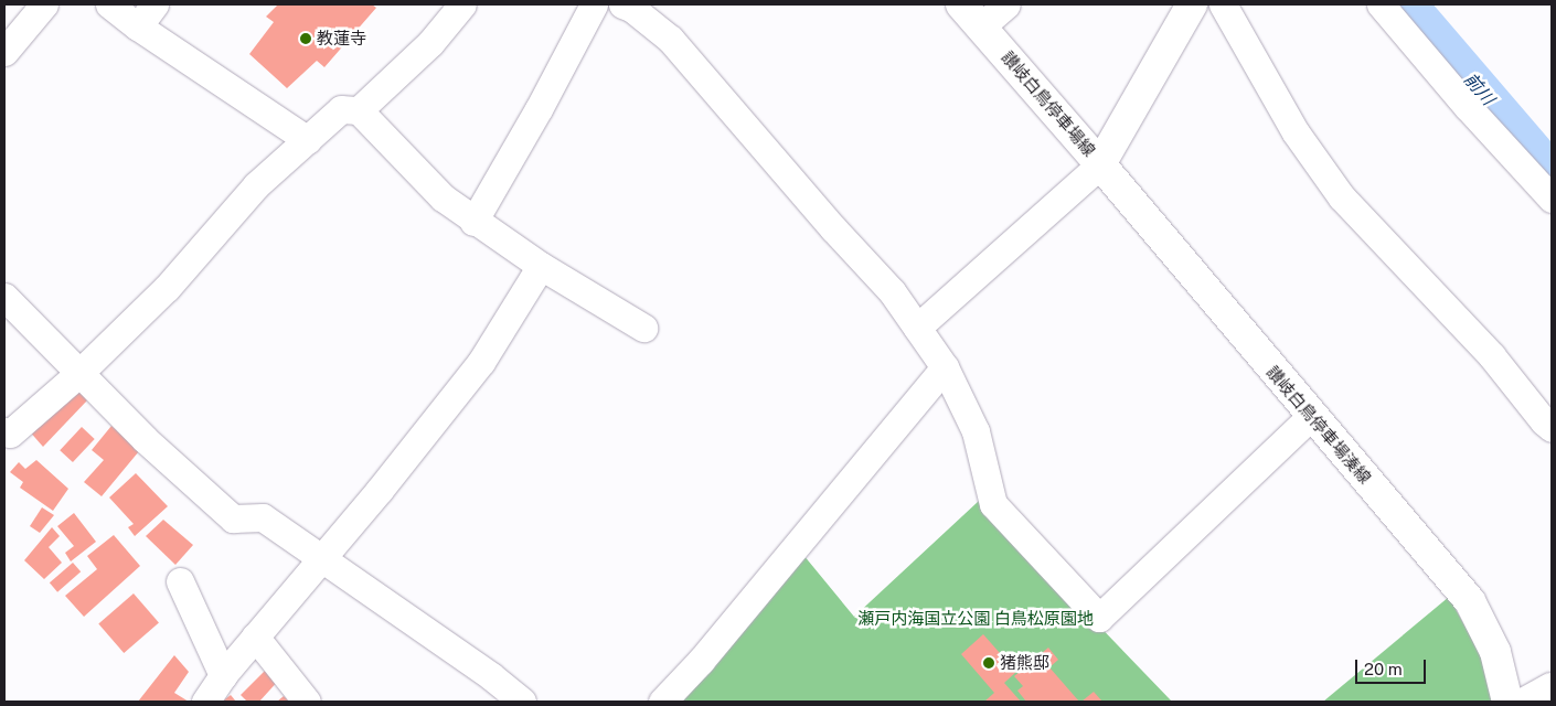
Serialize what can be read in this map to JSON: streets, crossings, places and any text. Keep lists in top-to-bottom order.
{
  "streets": {
    "main road": ["讃岐白鳥停車場線", "讃岐白鳥停車場湊線"]
  },
  "crossings": [
    ["讃岐白鳥停車場線", "讃岐白鳥停車場湊線"]
  ],
  "water": ["前川"],
  "parks": ["瀬戸内海国立公園 白鳥松原園地"],
  "places": ["教蓮寺", "猪熊邸"],
  "scale_bar": "20 m"
}
